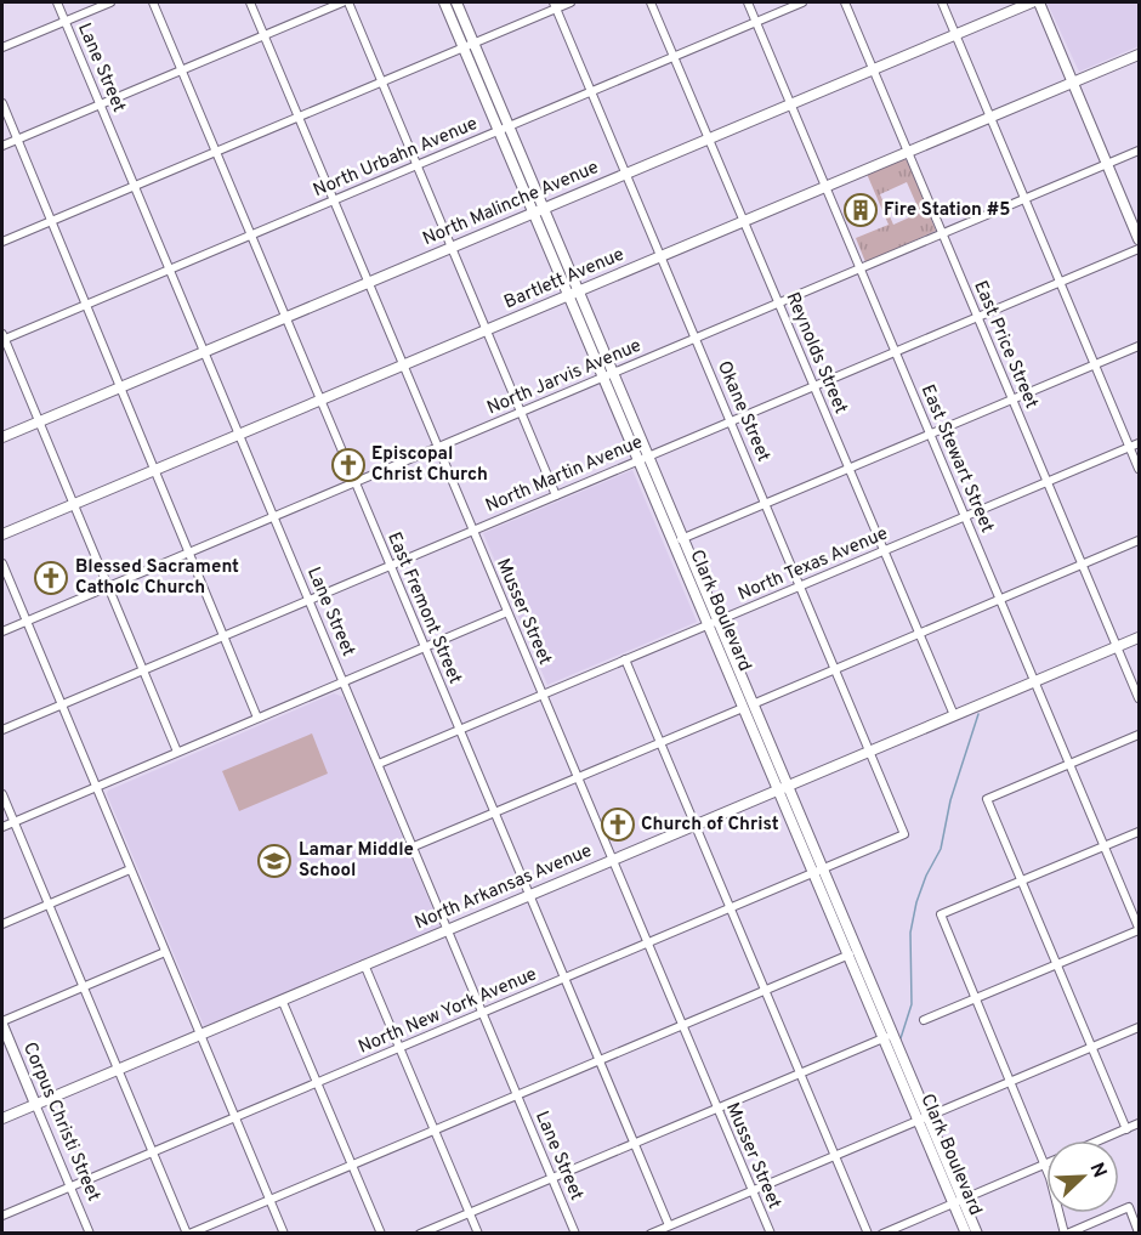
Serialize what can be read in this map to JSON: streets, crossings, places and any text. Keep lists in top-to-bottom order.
{
  "streets": {
    "main road": [
      "North Malinche Avenue",
      "Bartlett Avenue",
      "Clark Boulevard",
      "North Arkansas Avenue",
      "Corpus Christi Street"
    ],
    "street": [
      "Lane Street",
      "North Urbahn Avenue",
      "East Price Street",
      "Reynolds Street",
      "North Jarvis Avenue",
      "Okane Street",
      "East Stewart Street",
      "North Martin Avenue",
      "North Texas Avenue",
      "East Fremont Street",
      "Musser Street",
      "North New York Avenue"
    ]
  },
  "crossings": [
    ["Lane Street", "North Urbahn Avenue"],
    ["Lane Street", "North Malinche Avenue"],
    ["Lane Street", "Bartlett Avenue"],
    ["Lane Street", "North Jarvis Avenue"],
    ["Lane Street", "North Martin Avenue"],
    ["Lane Street", "North Texas Avenue"],
    ["Lane Street", "North Arkansas Avenue"],
    ["Lane Street", "North New York Avenue"],
    ["North Urbahn Avenue", "Reynolds Street"],
    ["North Urbahn Avenue", "Okane Street"],
    ["North Urbahn Avenue", "East Stewart Street"],
    ["North Urbahn Avenue", "East Fremont Street"],
    ["North Urbahn Avenue", "Clark Boulevard"],
    ["North Urbahn Avenue", "Musser Street"],
    ["North Malinche Avenue", "East Price Street"],
    ["North Malinche Avenue", "Reynolds Street"],
    ["North Malinche Avenue", "Okane Street"],
    ["North Malinche Avenue", "East Stewart Street"],
    ["North Malinche Avenue", "East Fremont Street"],
    ["North Malinche Avenue", "Clark Boulevard"],
    ["North Malinche Avenue", "Musser Street"],
    ["Bartlett Avenue", "East Price Street"],
    ["Bartlett Avenue", "Reynolds Street"],
    ["Bartlett Avenue", "Okane Street"],
    ["Bartlett Avenue", "East Stewart Street"],
    ["Bartlett Avenue", "East Fremont Street"],
    ["Bartlett Avenue", "Clark Boulevard"],
    ["Bartlett Avenue", "Musser Street"],
    ["East Price Street", "North Jarvis Avenue"],
    ["East Price Street", "North Martin Avenue"],
    ["East Price Street", "North Texas Avenue"],
    ["East Price Street", "North Arkansas Avenue"],
    ["Reynolds Street", "North Jarvis Avenue"],
    ["Reynolds Street", "North Martin Avenue"],
    ["Reynolds Street", "North Texas Avenue"],
    ["Reynolds Street", "North Arkansas Avenue"],
    ["North Jarvis Avenue", "Okane Street"],
    ["North Jarvis Avenue", "East Stewart Street"],
    ["North Jarvis Avenue", "East Fremont Street"],
    ["North Jarvis Avenue", "Clark Boulevard"],
    ["North Jarvis Avenue", "Musser Street"],
    ["Okane Street", "North Martin Avenue"],
    ["Okane Street", "North Texas Avenue"],
    ["Okane Street", "North Arkansas Avenue"],
    ["Okane Street", "North New York Avenue"],
    ["East Stewart Street", "North Martin Avenue"],
    ["East Stewart Street", "North Texas Avenue"],
    ["East Stewart Street", "North Arkansas Avenue"],
    ["North Martin Avenue", "East Fremont Street"],
    ["North Martin Avenue", "Clark Boulevard"],
    ["North Martin Avenue", "Musser Street"],
    ["North Texas Avenue", "East Fremont Street"],
    ["North Texas Avenue", "Clark Boulevard"],
    ["North Texas Avenue", "Musser Street"],
    ["East Fremont Street", "North Arkansas Avenue"],
    ["East Fremont Street", "North New York Avenue"],
    ["Clark Boulevard", "North Arkansas Avenue"],
    ["Clark Boulevard", "North New York Avenue"],
    ["Musser Street", "North Arkansas Avenue"],
    ["Musser Street", "North New York Avenue"],
    ["North Arkansas Avenue", "Corpus Christi Street"],
    ["North New York Avenue", "Corpus Christi Street"]
  ],
  "places": {
    "building": ["Fire Station #5"],
    "church": ["Episcopal Christ Church", "Blessed Sacrament Catholc Church", "Church of Christ"],
    "school or university": ["Lamar Middle School"]
  },
  "north": "top right"
}
